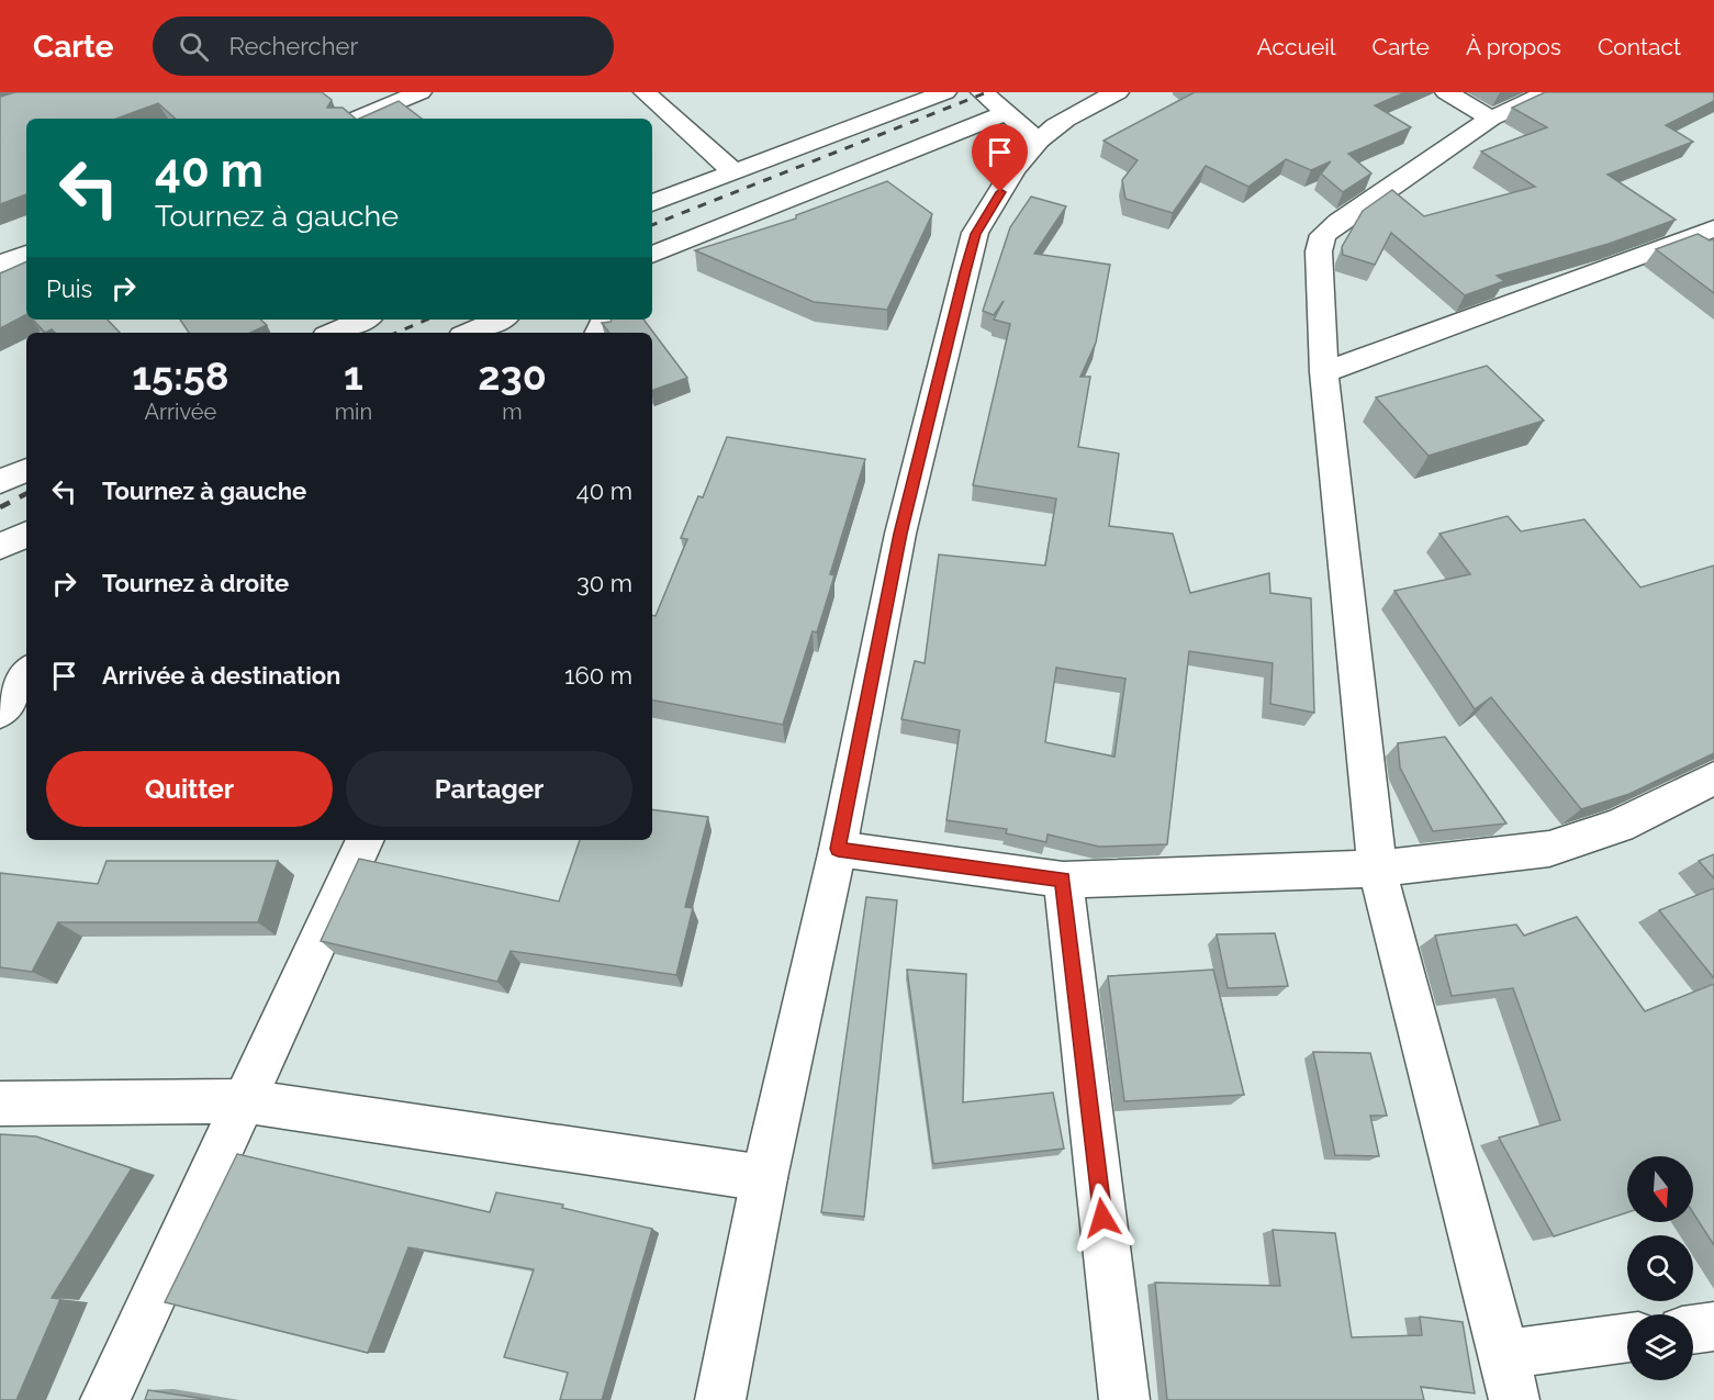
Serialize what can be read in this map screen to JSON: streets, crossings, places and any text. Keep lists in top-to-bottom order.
{
  "north": "bottom",
  "page": {
    "header": "Carte",
    "search": "Rechercher",
    "nav": [
      "Accueil",
      "Carte",
      "À propos",
      "Contact"
    ],
    "turn": ["40 m", "Tournez à gauche"],
    "then": "Puis",
    "eta": [
      "15:58",
      "Arrivée",
      "1",
      "min",
      "230",
      "m"
    ],
    "list": [
      {
        "name": "Tournez à gauche",
        "value": "40 m"
      },
      {
        "name": "Tournez à droite",
        "value": "30 m"
      },
      {
        "name": "Arrivée à destination",
        "value": "160 m"
      }
    ],
    "buttons": ["Quitter", "Partager"]
  }
}
